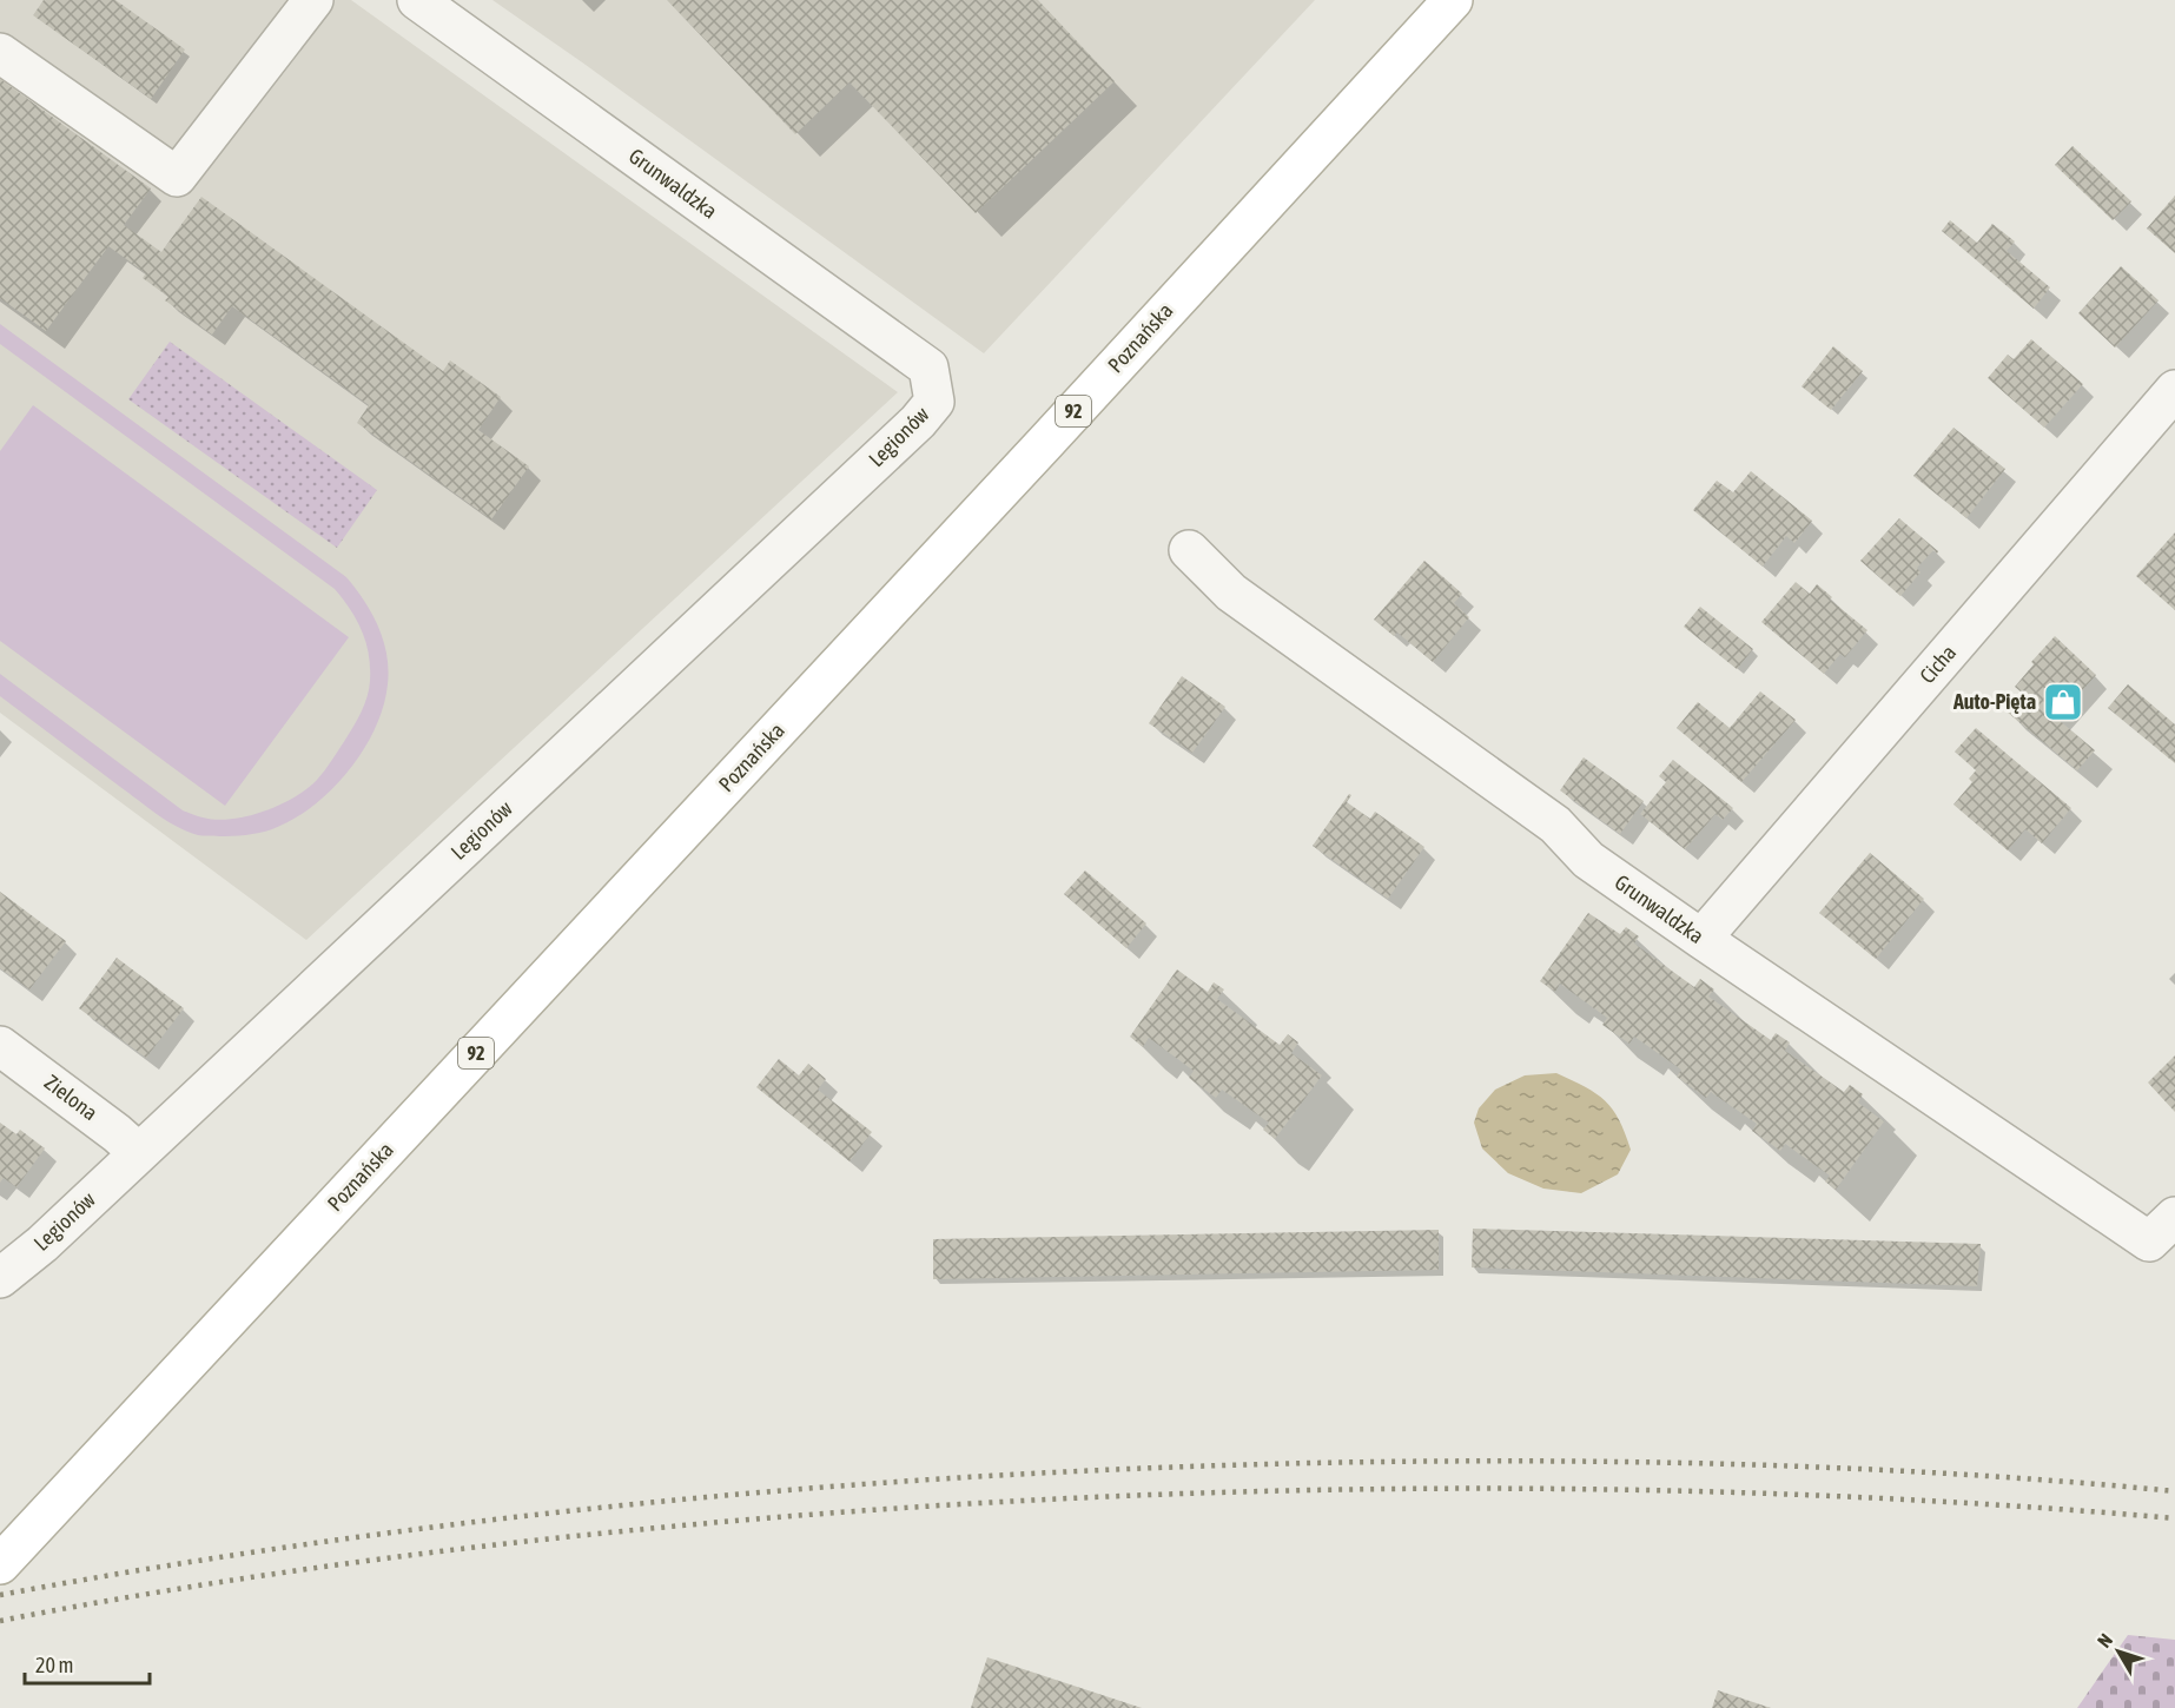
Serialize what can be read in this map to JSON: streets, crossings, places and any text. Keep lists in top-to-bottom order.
{
  "streets": {
    "main road": ["Poznańska", "92"],
    "street": [
      "Grunwaldzka",
      "Legionów",
      "Cicha",
      "Zielona"
    ]
  },
  "crossings": [
    ["Grunwaldzka", "Legionów"],
    ["Grunwaldzka", "Cicha"],
    ["Legionów", "Zielona"]
  ],
  "places": {
    "shop": ["Auto-Pięta"]
  },
  "scale_bar": "20 m",
  "north": "top left"
}
